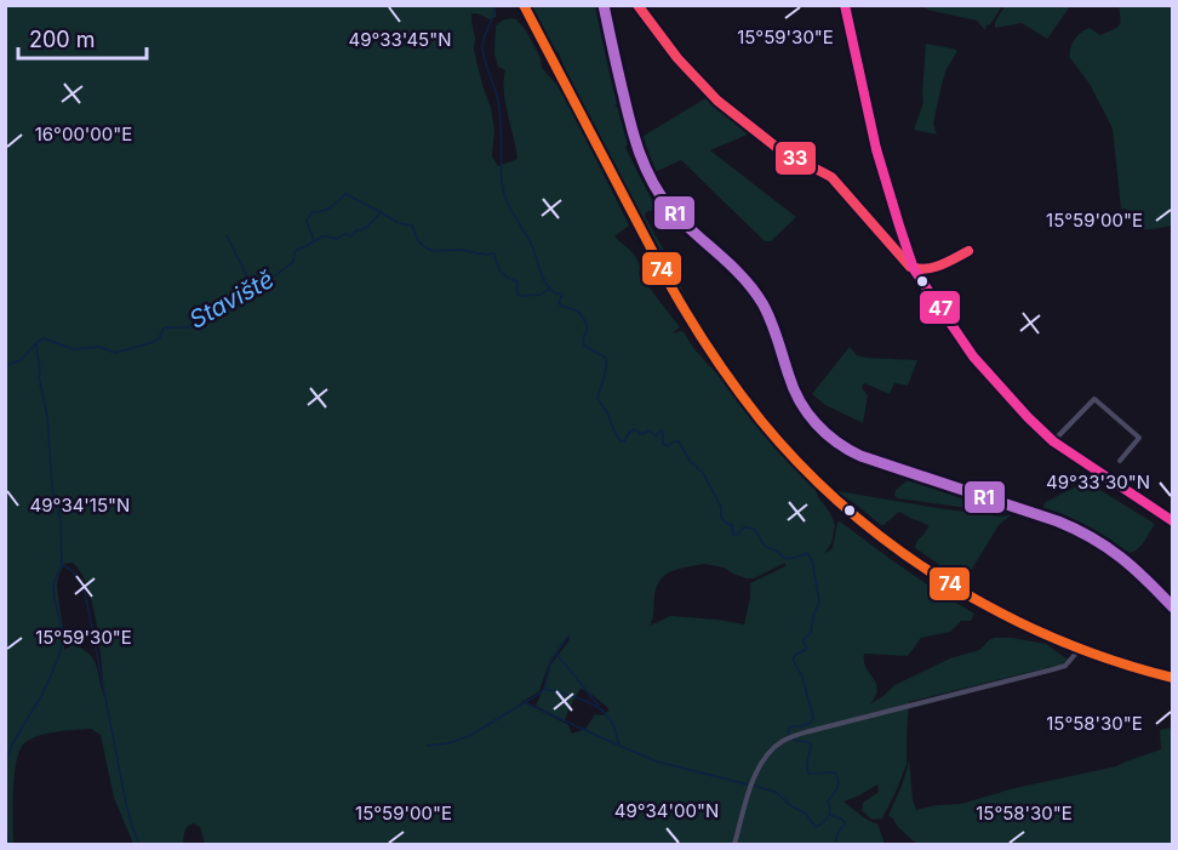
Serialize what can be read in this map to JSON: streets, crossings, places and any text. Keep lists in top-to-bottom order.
{
  "water": ["Staviště"],
  "lines": [
    "transit line R1",
    "transit line 74",
    "transit line 33",
    "transit line 47"
  ],
  "scale_bar": "200 m",
  "coordinates": [
    "15°59'30\"E",
    "49°33'45\"N",
    "16°00'00\"E",
    "15°59'00\"E",
    "49°33'30\"N",
    "49°34'15\"N",
    "15°58'30\"E",
    "49°34'00\"N"
  ]
}
